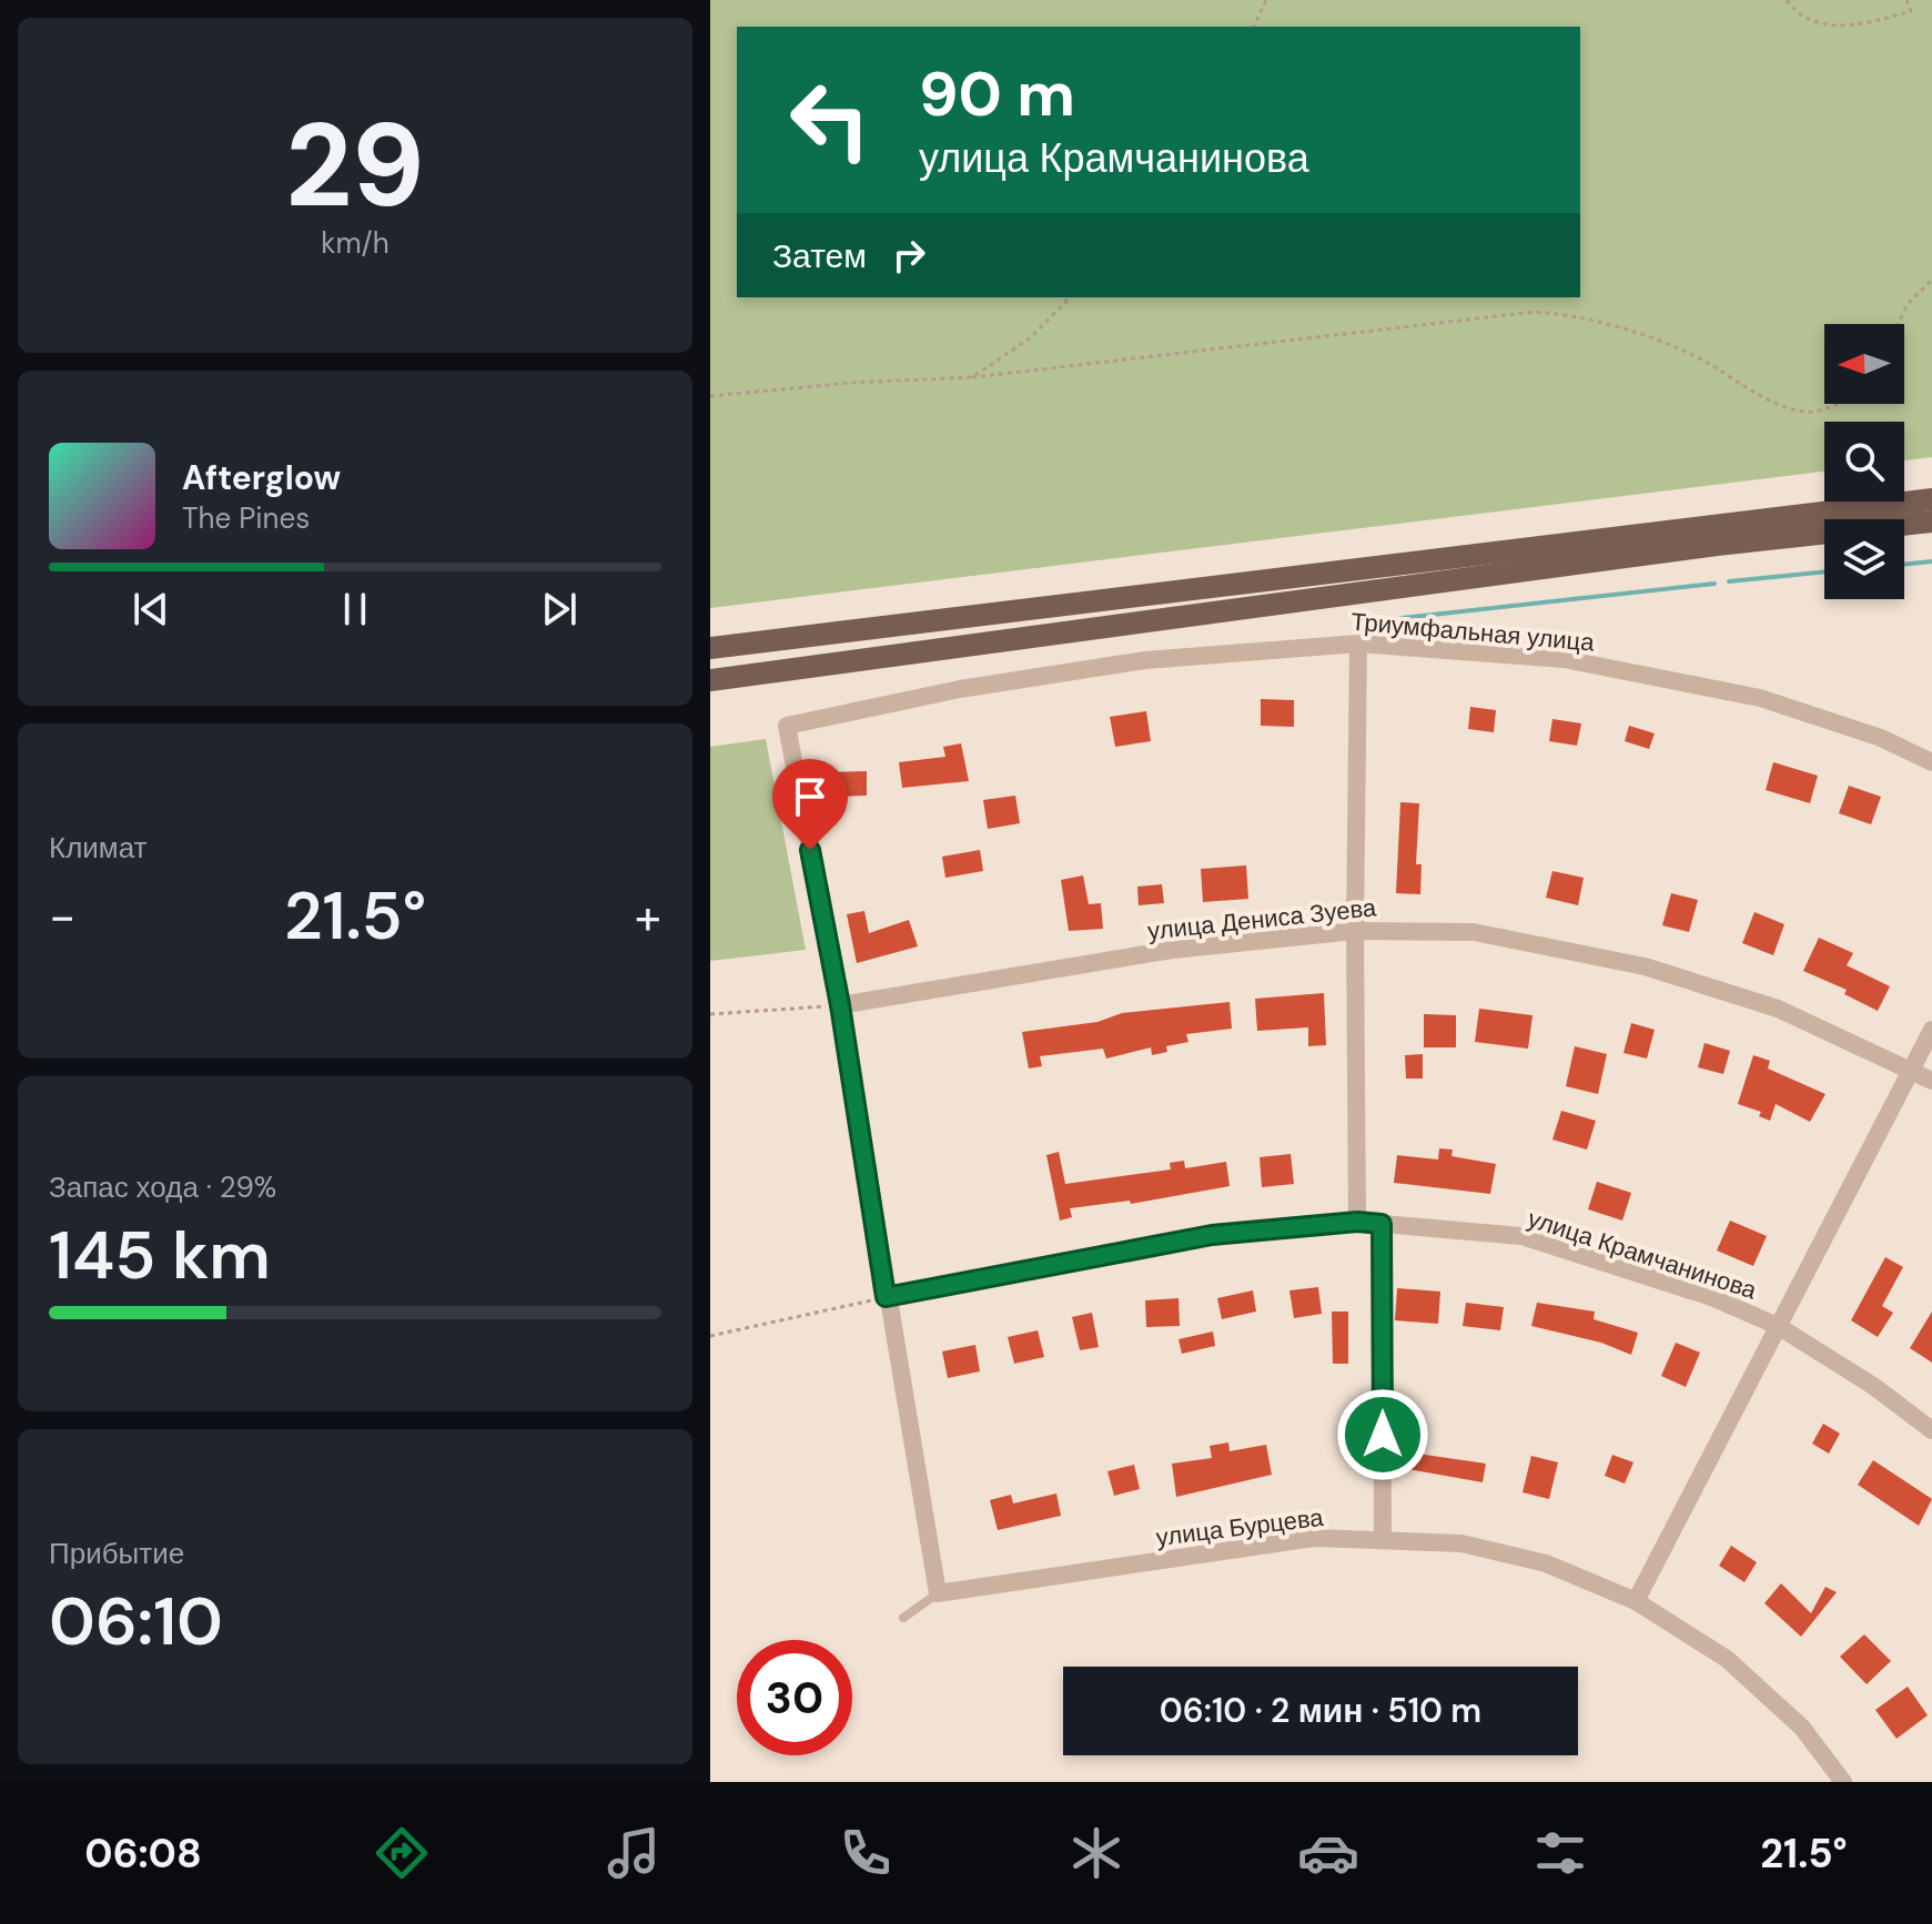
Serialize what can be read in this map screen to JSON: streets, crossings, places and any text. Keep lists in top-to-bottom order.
{
  "streets": {
    "street": [
      "Триумфальная улица",
      "улица Дениса Зуева",
      "улица Крамчанинова",
      "улица Бурцева"
    ]
  },
  "crossings": [
    ["Триумфальная улица", "улица Дениса Зуева"]
  ],
  "north": "left",
  "page": {
    "tile": [
      ["29", "km/h"],
      "Климат",
      ["Запас хода · 29%", "145 km"],
      ["Прибытие", "06:10"]
    ],
    "turn": ["90 m", "улица Крамчанинова"],
    "then": "Затем",
    "song": ["Afterglow", "The Pines"],
    "heat": ["−", "21.5°", "+"],
    "limit": "30",
    "trip": "06:10 · 2 мин · 510 m",
    "tabs": ["06:08", "21.5°"]
  }
}
